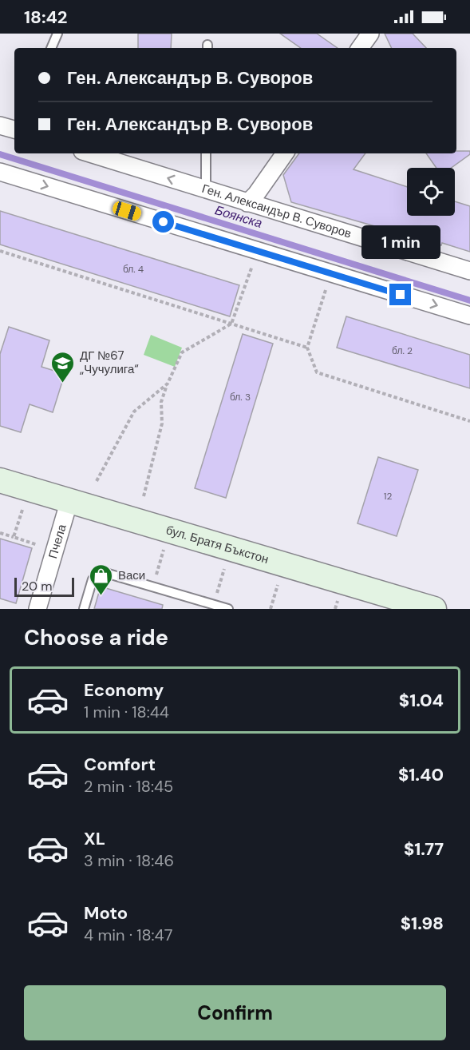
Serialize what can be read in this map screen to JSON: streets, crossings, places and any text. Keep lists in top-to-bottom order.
{
  "streets": {
    "street": ["Ген. Александър В. Суворов", "Пчела", "бул. Братя Бъкстон"]
  },
  "crossings": [
    ["Пчела", "бул. Братя Бъкстон"]
  ],
  "water": ["Боянска"],
  "places": {
    "school or university": ["ДГ №67 „Чучулига“"],
    "shop": ["Васи"]
  },
  "house_numbers": [
    "бл. 4",
    "бл. 2",
    "бл. 3",
    "12"
  ],
  "scale_bar": "20 m",
  "page": {
    "status": "18:42",
    "banner": ["Ген. Александър В. Суворов", "Ген. Александър В. Суворов"],
    "bubble": "1 min",
    "scale": "20 m",
    "heading": "Choose a ride",
    "list": [
      {
        "name": "Economy",
        "note": "1 min · 18:44",
        "value": "$1.04"
      },
      {
        "name": "Comfort",
        "note": "2 min · 18:45",
        "value": "$1.40"
      },
      {
        "name": "XL",
        "note": "3 min · 18:46",
        "value": "$1.77"
      },
      {
        "name": "Moto",
        "note": "4 min · 18:47",
        "value": "$1.98"
      }
    ],
    "buttons": "Confirm"
  }
}
